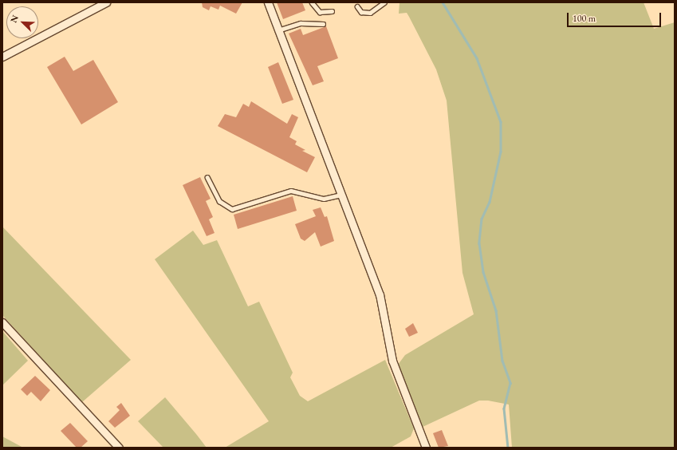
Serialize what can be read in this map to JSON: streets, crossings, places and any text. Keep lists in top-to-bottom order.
{
  "scale_bar": "100 m",
  "north": "top left"
}
